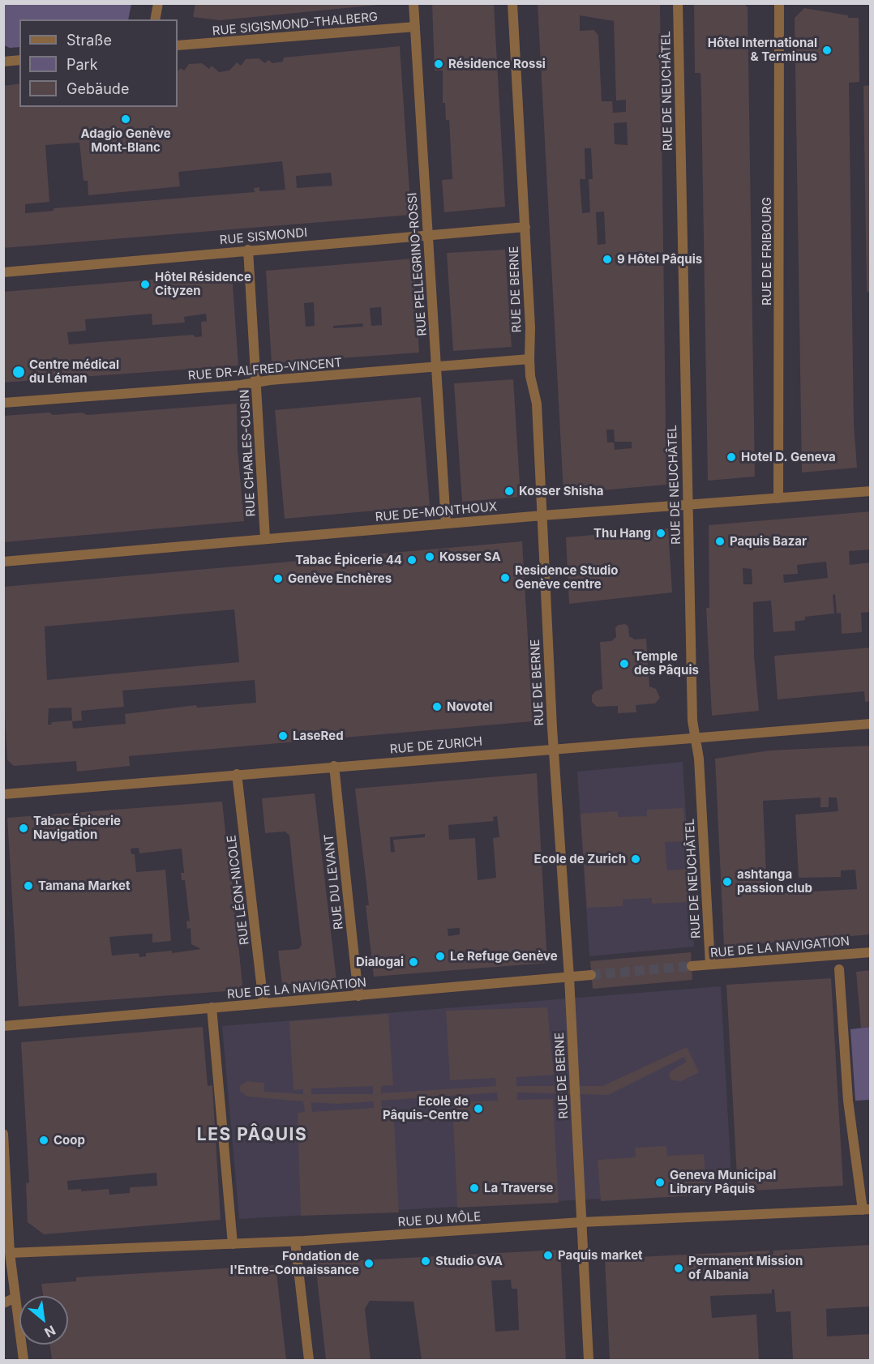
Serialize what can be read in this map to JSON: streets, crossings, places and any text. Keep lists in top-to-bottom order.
{
  "streets": {
    "street": [
      "RUE SIGISMOND-THALBERG",
      "RUE DE NEUCHÂTEL",
      "RUE SISMONDI",
      "RUE DE FRIBOURG",
      "RUE PELLEGRINO-ROSSI",
      "RUE DE BERNE",
      "RUE DR-ALFRED-VINCENT",
      "RUE CHARLES-CUSIN",
      "RUE DE-MONTHOUX",
      "RUE DE ZURICH",
      "RUE DU LEVANT",
      "RUE LÉON-NICOLE",
      "RUE DE LA NAVIGATION",
      "RUE DU MÔLE"
    ]
  },
  "crossings": [
    ["RUE SIGISMOND-THALBERG", "RUE PELLEGRINO-ROSSI"],
    ["RUE DE NEUCHÂTEL", "RUE DE-MONTHOUX"],
    ["RUE DE NEUCHÂTEL", "RUE DE ZURICH"],
    ["RUE DE NEUCHÂTEL", "RUE DE LA NAVIGATION"],
    ["RUE SISMONDI", "RUE PELLEGRINO-ROSSI"],
    ["RUE SISMONDI", "RUE DE BERNE"],
    ["RUE SISMONDI", "RUE CHARLES-CUSIN"],
    ["RUE DE FRIBOURG", "RUE DE-MONTHOUX"],
    ["RUE PELLEGRINO-ROSSI", "RUE DR-ALFRED-VINCENT"],
    ["RUE PELLEGRINO-ROSSI", "RUE DE-MONTHOUX"],
    ["RUE DE BERNE", "RUE DR-ALFRED-VINCENT"],
    ["RUE DE BERNE", "RUE DE-MONTHOUX"],
    ["RUE DE BERNE", "RUE DE ZURICH"],
    ["RUE DE BERNE", "RUE DE LA NAVIGATION"],
    ["RUE DE BERNE", "RUE DU MÔLE"],
    ["RUE DR-ALFRED-VINCENT", "RUE CHARLES-CUSIN"],
    ["RUE CHARLES-CUSIN", "RUE DE-MONTHOUX"],
    ["RUE DE ZURICH", "RUE DU LEVANT"],
    ["RUE DE ZURICH", "RUE LÉON-NICOLE"],
    ["RUE DU LEVANT", "RUE DE LA NAVIGATION"],
    ["RUE LÉON-NICOLE", "RUE DE LA NAVIGATION"]
  ],
  "districts": ["LES PÂQUIS"],
  "places": [
    "Hôtel International & Terminus",
    "Résidence Rossi",
    "Adagio Genève Mont-Blanc",
    "9 Hôtel Pâquis",
    "Hôtel Résidence Cityzen",
    "Centre médical du Léman",
    "Hotel D. Geneva",
    "Kosser Shisha",
    "Thu Hang",
    "Paquis Bazar",
    "Kosser SA",
    "Tabac Épicerie 44",
    "Residence Studio Genève centre",
    "Genève Enchères",
    "Temple des Pâquis",
    "Novotel",
    "LaseRed",
    "Tabac Épicerie Navigation",
    "Ecole de Zurich",
    "ashtanga passion club",
    "Tamana Market",
    "Le Refuge Genève",
    "Dialogai",
    "Ecole de Pâquis-Centre",
    "Coop",
    "Geneva Municipal Library Pâquis",
    "La Traverse",
    "Paquis market",
    "Studio GVA",
    "Fondation de l'Entre-Connaissance",
    "Permanent Mission of Albania"
  ],
  "legend": ["Straße", "Park", "Gebäude"],
  "north": "bottom right"
}
